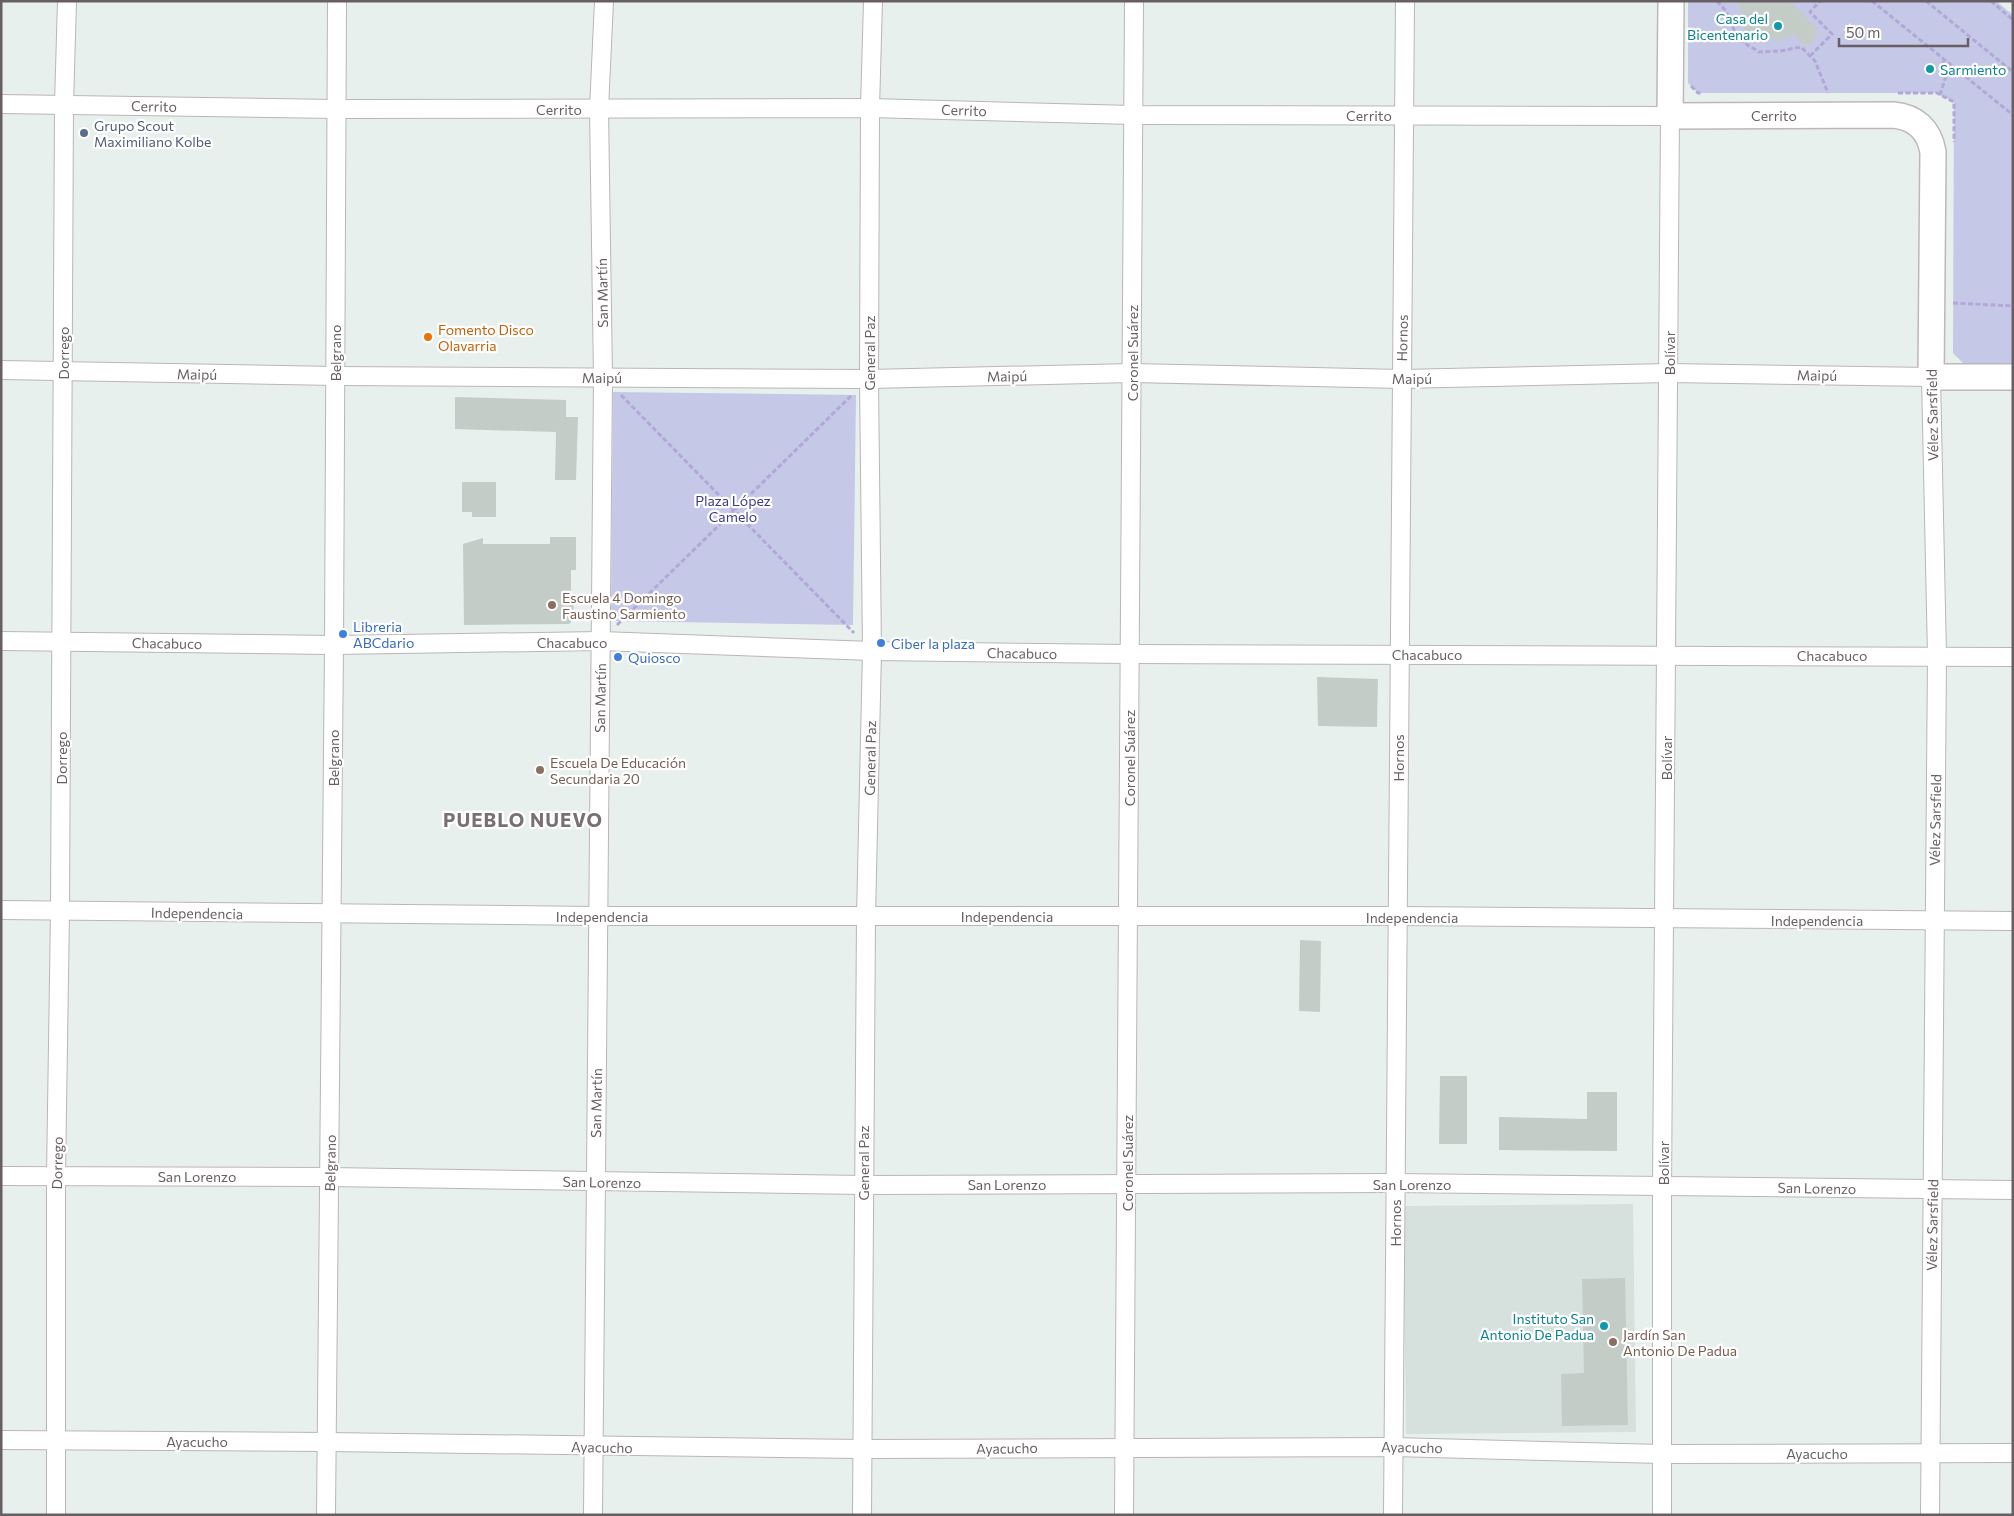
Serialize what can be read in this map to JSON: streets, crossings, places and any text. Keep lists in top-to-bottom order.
{
  "streets": {
    "street": [
      "Cerrito",
      "San Martín",
      "Hornos",
      "Dorrego",
      "Belgrano",
      "General Paz",
      "Coronel Suárez",
      "Bolívar",
      "Maipú",
      "Vélez Sarsfield",
      "Chacabuco",
      "Independencia",
      "San Lorenzo",
      "Ayacucho"
    ]
  },
  "crossings": [
    ["Cerrito", "San Martín"],
    ["Cerrito", "Hornos"],
    ["Cerrito", "Dorrego"],
    ["Cerrito", "Belgrano"],
    ["Cerrito", "General Paz"],
    ["Cerrito", "Coronel Suárez"],
    ["Cerrito", "Bolívar"],
    ["Cerrito", "Vélez Sarsfield"],
    ["San Martín", "Maipú"],
    ["San Martín", "Chacabuco"],
    ["San Martín", "Independencia"],
    ["San Martín", "San Lorenzo"],
    ["San Martín", "Ayacucho"],
    ["Hornos", "Maipú"],
    ["Hornos", "Chacabuco"],
    ["Hornos", "Independencia"],
    ["Hornos", "San Lorenzo"],
    ["Hornos", "Ayacucho"],
    ["Dorrego", "Maipú"],
    ["Dorrego", "Chacabuco"],
    ["Dorrego", "Independencia"],
    ["Dorrego", "San Lorenzo"],
    ["Dorrego", "Ayacucho"],
    ["Belgrano", "Maipú"],
    ["Belgrano", "Chacabuco"],
    ["Belgrano", "Independencia"],
    ["Belgrano", "San Lorenzo"],
    ["Belgrano", "Ayacucho"],
    ["General Paz", "Maipú"],
    ["General Paz", "Chacabuco"],
    ["General Paz", "Independencia"],
    ["General Paz", "San Lorenzo"],
    ["General Paz", "Ayacucho"],
    ["Coronel Suárez", "Maipú"],
    ["Coronel Suárez", "Chacabuco"],
    ["Coronel Suárez", "Independencia"],
    ["Coronel Suárez", "San Lorenzo"],
    ["Coronel Suárez", "Ayacucho"],
    ["Bolívar", "Maipú"],
    ["Bolívar", "Chacabuco"],
    ["Bolívar", "Independencia"],
    ["Bolívar", "San Lorenzo"],
    ["Bolívar", "Ayacucho"],
    ["Maipú", "Vélez Sarsfield"],
    ["Vélez Sarsfield", "Chacabuco"],
    ["Vélez Sarsfield", "Independencia"],
    ["Vélez Sarsfield", "San Lorenzo"],
    ["Vélez Sarsfield", "Ayacucho"]
  ],
  "districts": ["PUEBLO NUEVO"],
  "parks": ["Plaza López Camelo"],
  "places": [
    "Casa del Bicentenario",
    "Sarmiento",
    "Grupo Scout Maximiliano Kolbe",
    "Fomento Disco Olavarria",
    "Escuela 4 Domingo Faustino Sarmiento",
    "Libreria ABCdario",
    "Ciber la plaza",
    "Quiosco",
    "Escuela De Educación Secundaria 20",
    "Instituto San Antonio De Padua",
    "Jardín San Antonio De Padua"
  ],
  "scale_bar": "50 m"
}
